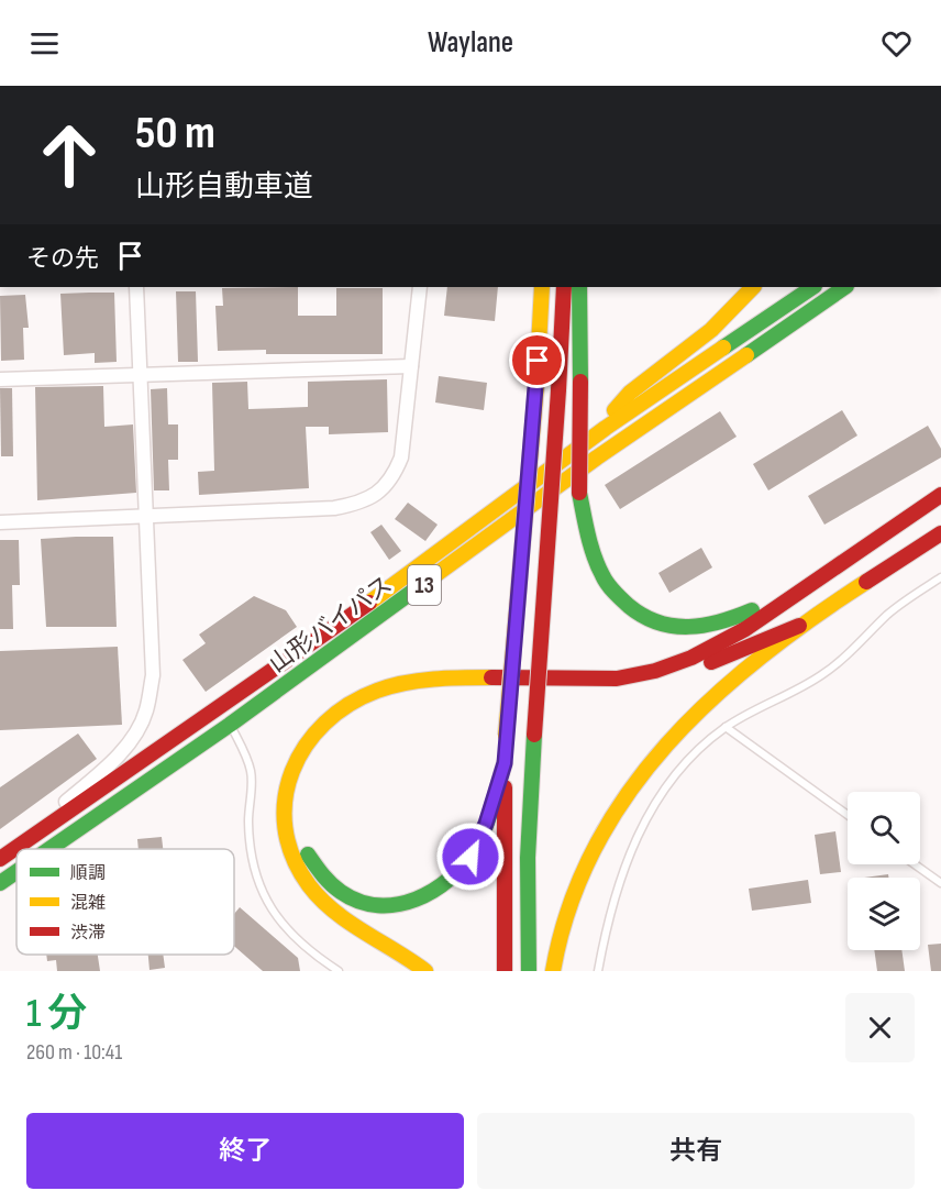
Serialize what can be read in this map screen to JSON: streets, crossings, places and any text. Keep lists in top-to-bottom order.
{
  "streets": {
    "highway": ["13", "山形バイパス"]
  },
  "legend": ["順調", "混雑", "渋滞"],
  "page": {
    "header": "Waylane",
    "turn": ["50 m", "山形自動車道"],
    "then": "その先",
    "heading": ["1 分", "260 m · 10:41"],
    "buttons": ["終了", "共有"]
  }
}
